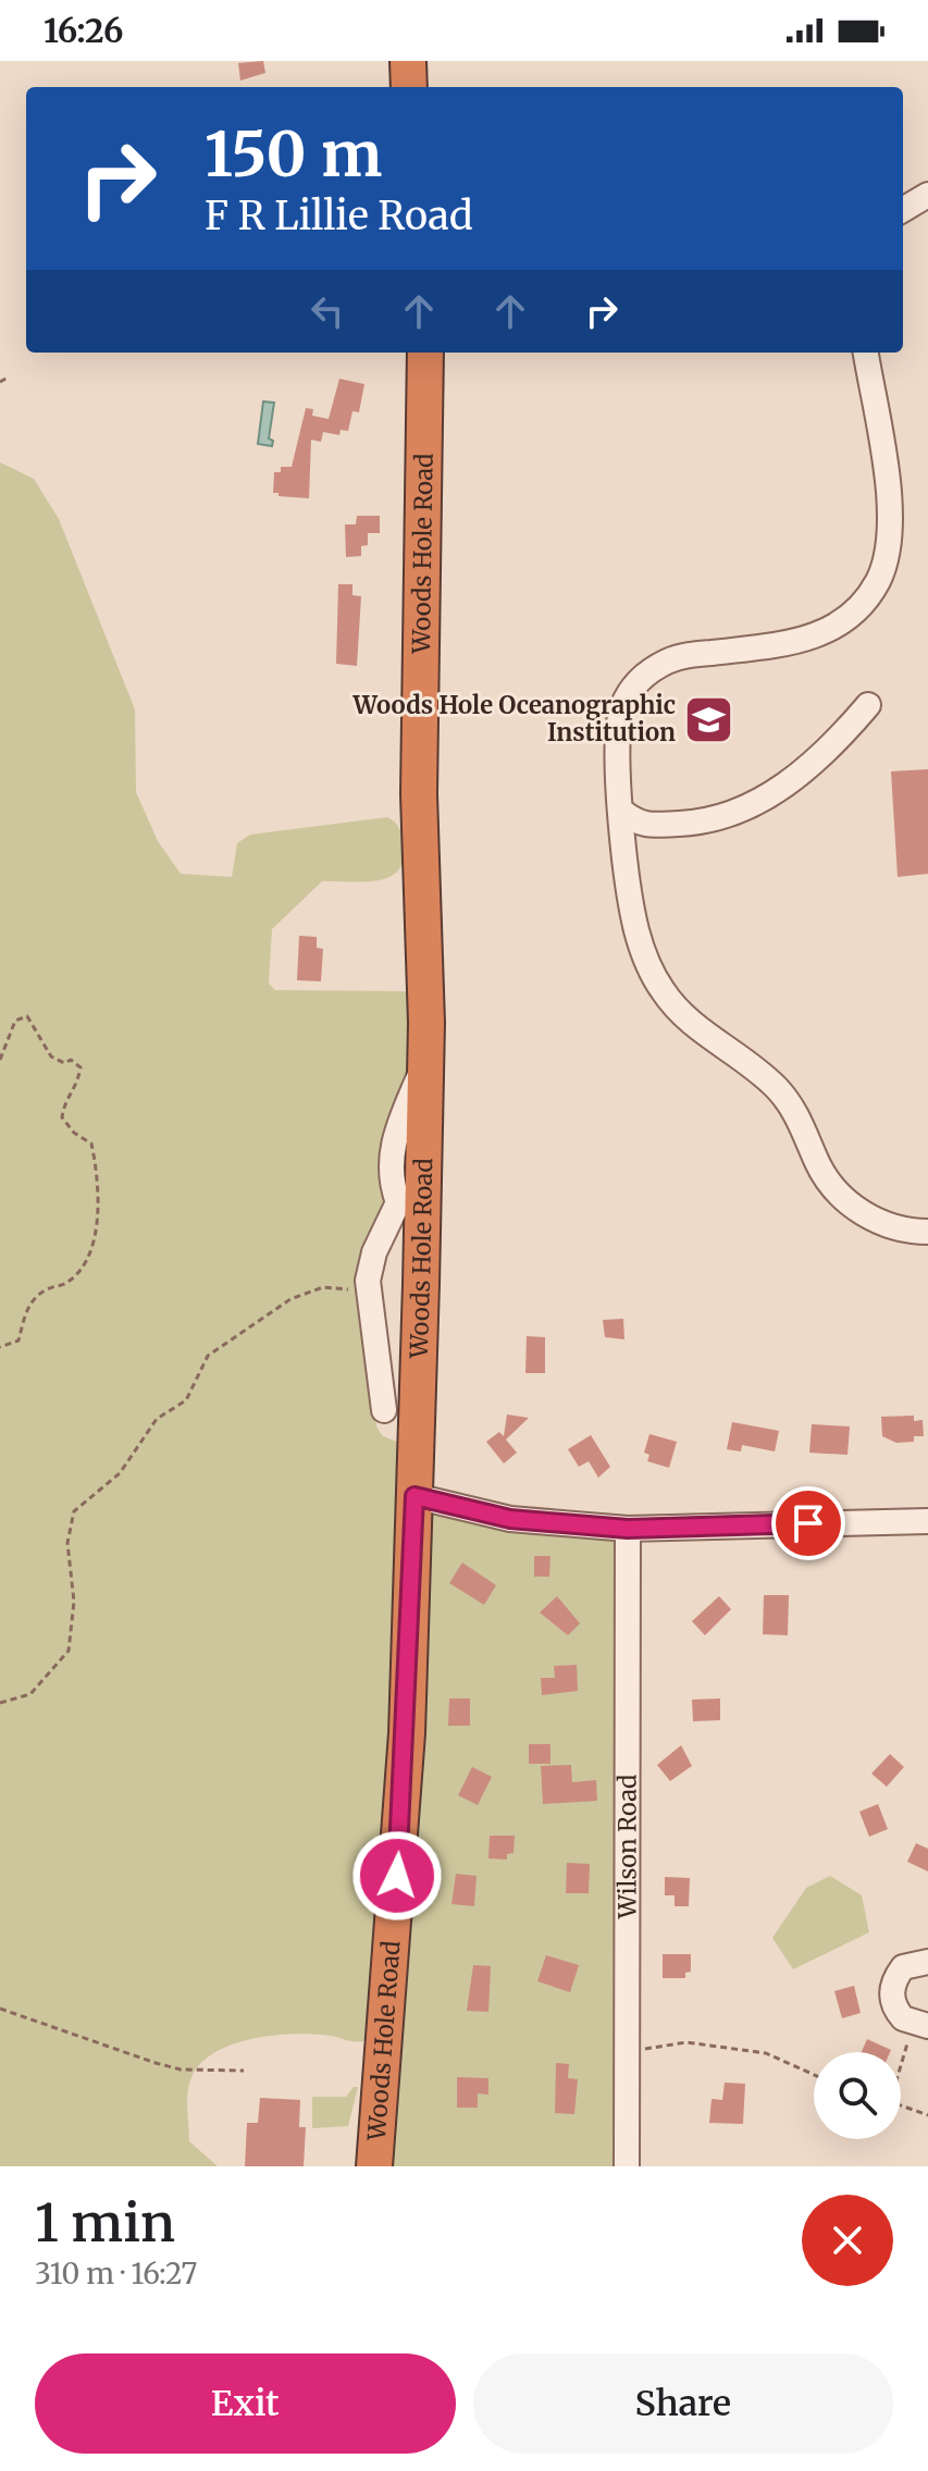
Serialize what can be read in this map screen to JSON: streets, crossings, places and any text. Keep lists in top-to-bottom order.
{
  "streets": {
    "highway": ["Woods Hole Road"],
    "street": ["Wilson Road"]
  },
  "places": {
    "school or university": ["Woods Hole Oceanographic Institution"]
  },
  "page": {
    "status": "16:26",
    "turn": ["150 m", "F R Lillie Road"],
    "heading": ["1 min", "310 m · 16:27"],
    "buttons": ["Exit", "Share"]
  }
}
